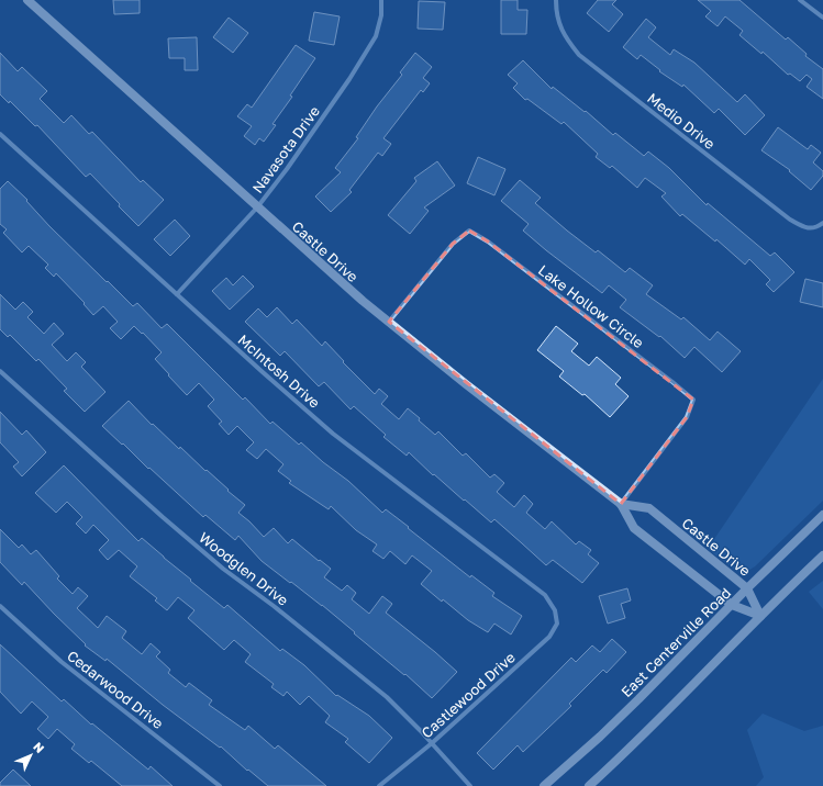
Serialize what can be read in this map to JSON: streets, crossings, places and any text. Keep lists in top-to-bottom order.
{
  "streets": {
    "main road": ["Castle Drive", "East Centerville Road"],
    "street": [
      "Medio Drive",
      "Navasota Drive",
      "Lake Hollow Circle",
      "McIntosh Drive",
      "Woodglen Drive",
      "Cedarwood Drive",
      "Castlewood Drive"
    ]
  },
  "crossings": [
    ["Navasota Drive", "Castle Drive"],
    ["Navasota Drive", "McIntosh Drive"],
    ["Castle Drive", "Lake Hollow Circle"],
    ["Castle Drive", "East Centerville Road"],
    ["McIntosh Drive", "Castlewood Drive"],
    ["Woodglen Drive", "Castlewood Drive"]
  ],
  "north": "top right"
}
